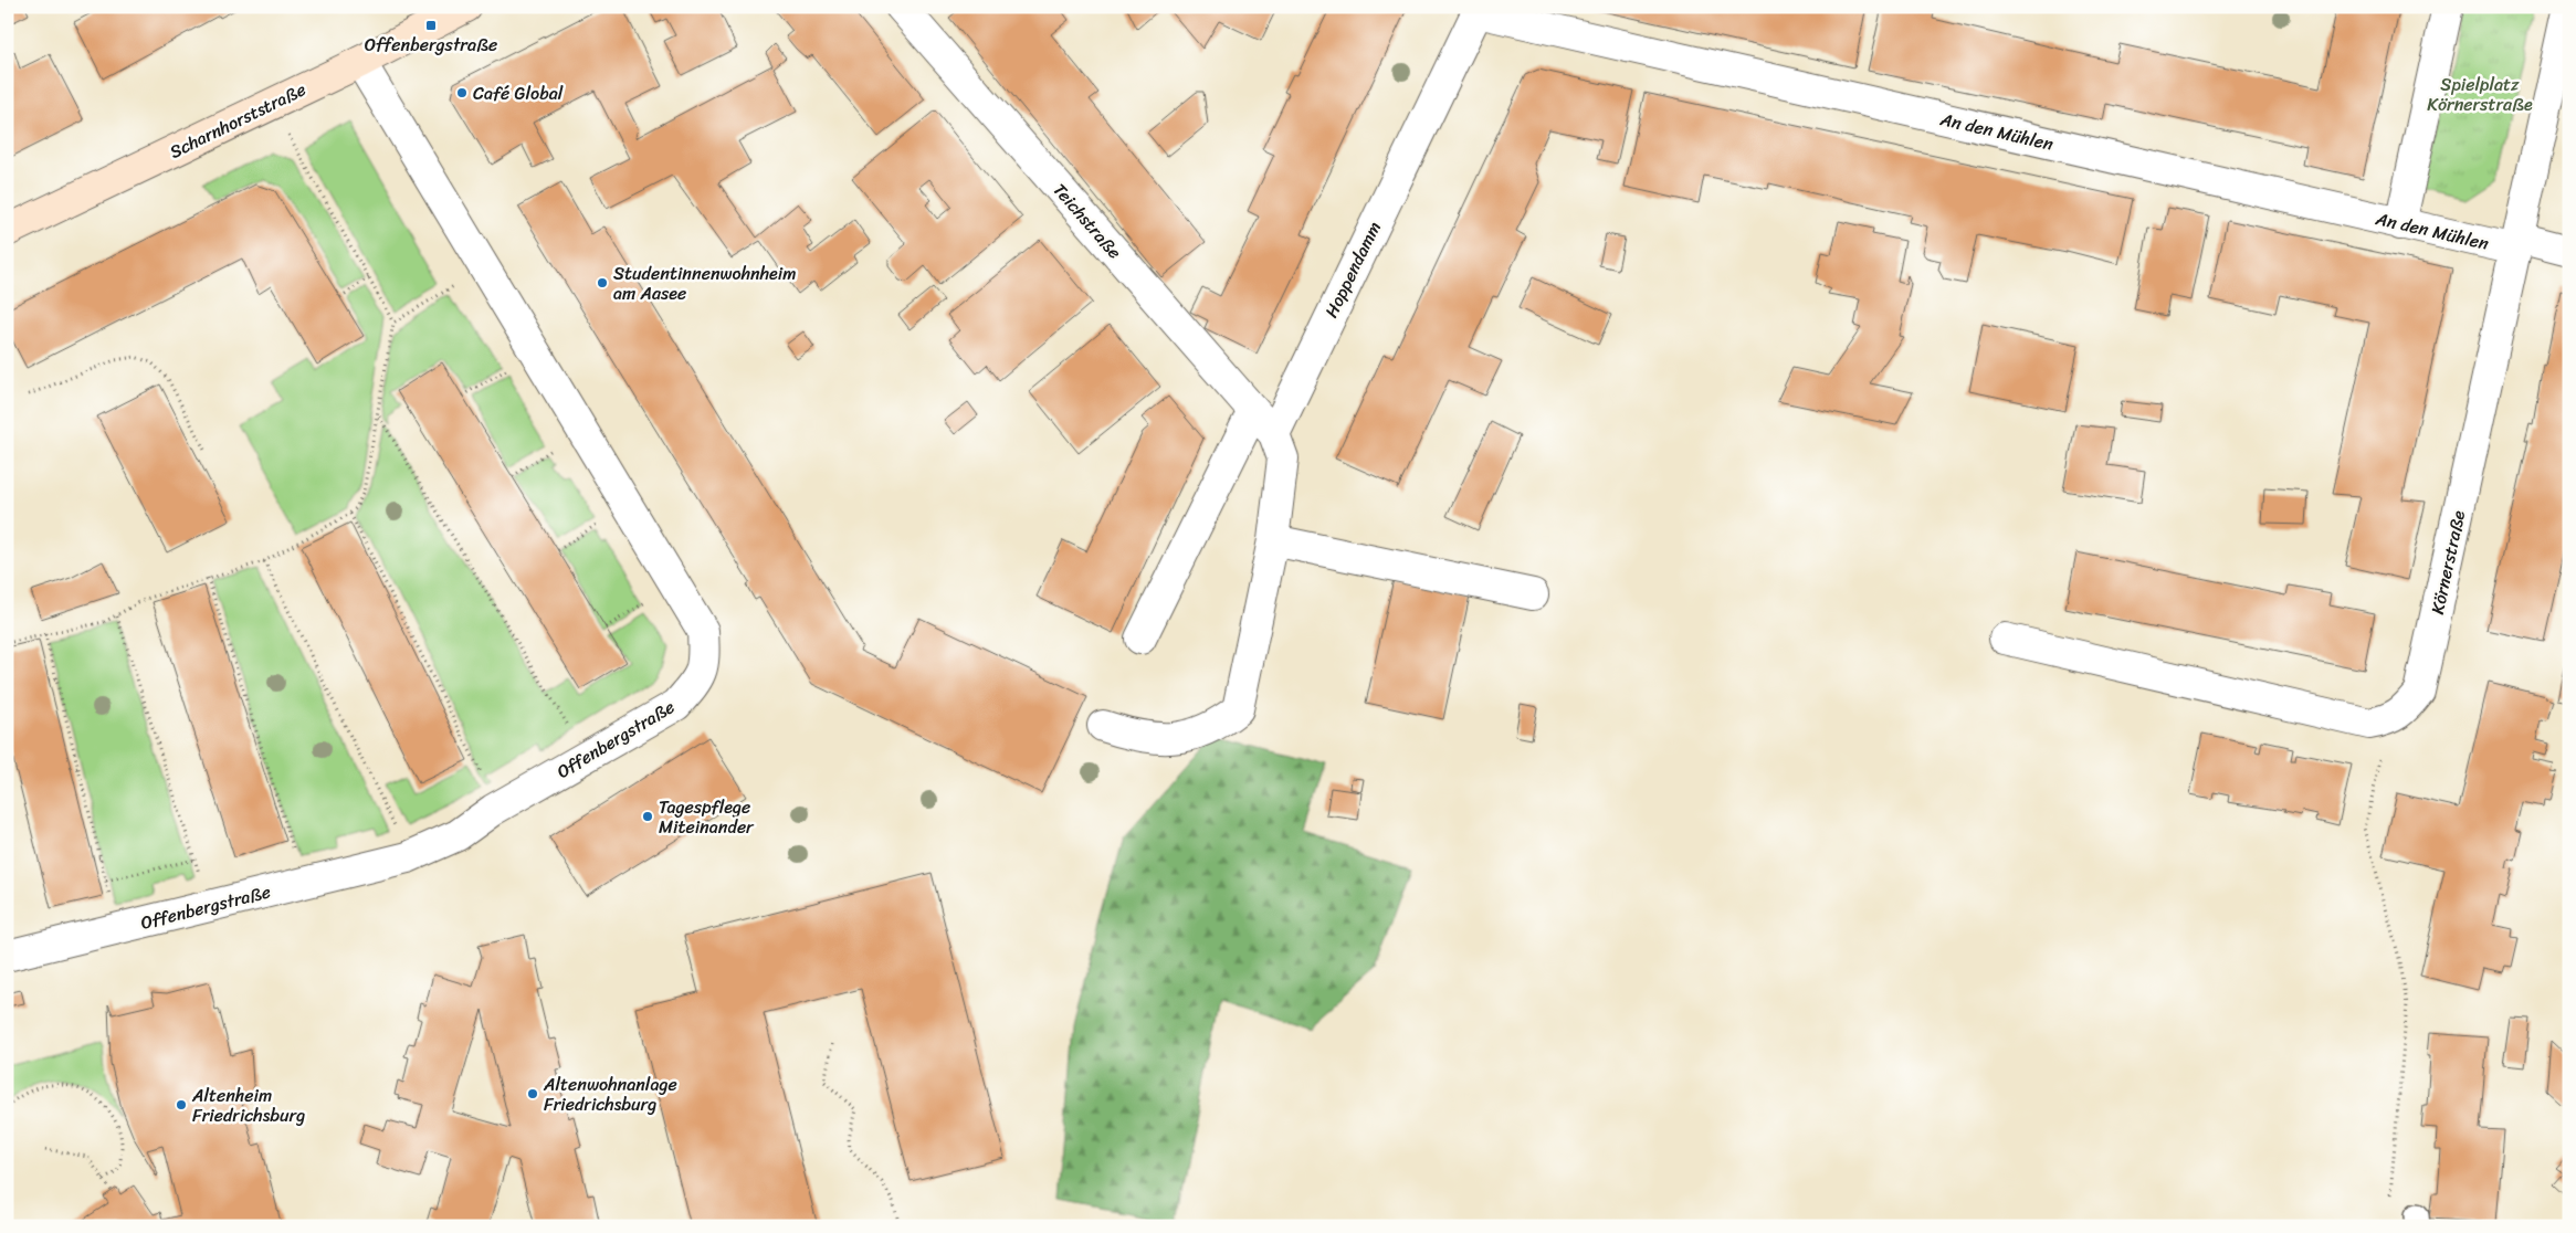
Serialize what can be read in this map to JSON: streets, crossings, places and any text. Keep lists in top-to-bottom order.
{
  "streets": {
    "street": [
      "Scharnhorststraße",
      "An den Mühlen",
      "Teichstraße",
      "Hoppendamm",
      "Körnerstraße",
      "Offenbergstraße"
    ]
  },
  "crossings": [
    ["Scharnhorststraße", "Offenbergstraße"],
    ["An den Mühlen", "Hoppendamm"],
    ["An den Mühlen", "Körnerstraße"],
    ["Teichstraße", "Hoppendamm"]
  ],
  "parks": ["Spielplatz Körnerstraße"],
  "places": {
    "transit": ["Offenbergstraße"],
    "other": [
      "Café Global",
      "Studentinnenwohnheim am Aasee",
      "Tagespflege Miteinander",
      "Altenwohnanlage Friedrichsburg",
      "Altenheim Friedrichsburg"
    ]
  }
}
